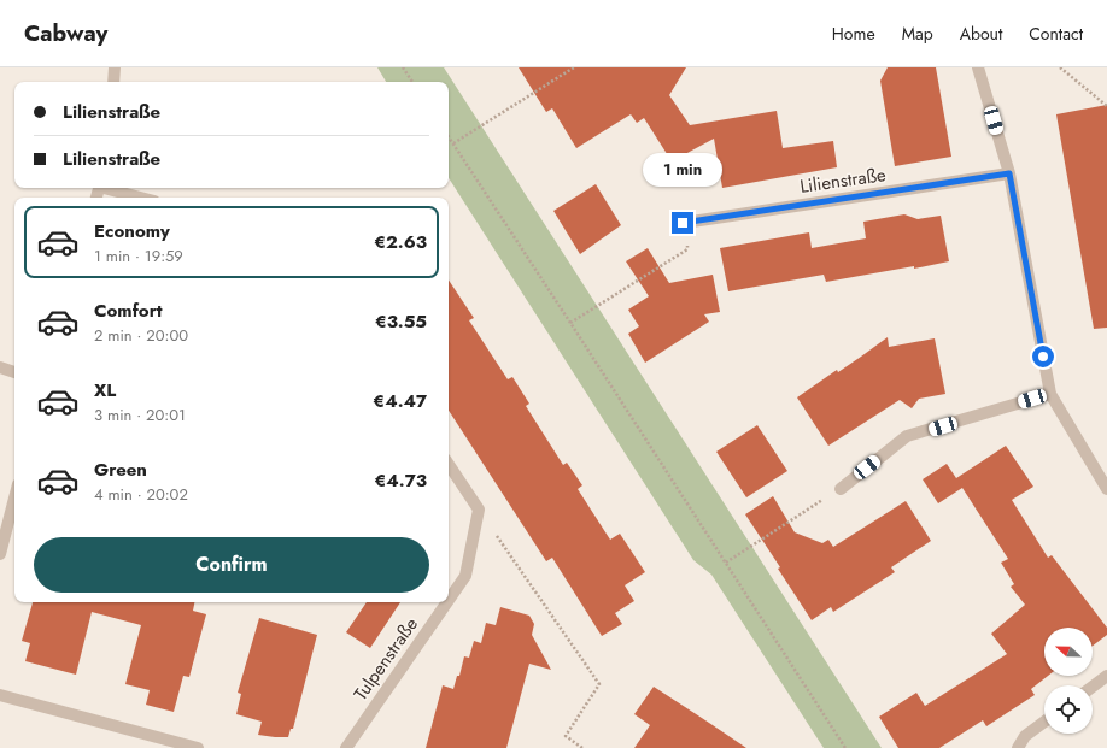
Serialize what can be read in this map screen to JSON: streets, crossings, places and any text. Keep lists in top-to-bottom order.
{
  "streets": {
    "street": ["Lilienstraße", "Tulpenstraße"]
  },
  "north": "left",
  "page": {
    "header": "Cabway",
    "nav": [
      "Home",
      "Map",
      "About",
      "Contact"
    ],
    "banner": ["Lilienstraße", "Lilienstraße"],
    "bubble": "1 min",
    "list": [
      {
        "name": "Economy",
        "note": "1 min · 19:59",
        "value": "€2.63"
      },
      {
        "name": "Comfort",
        "note": "2 min · 20:00",
        "value": "€3.55"
      },
      {
        "name": "XL",
        "note": "3 min · 20:01",
        "value": "€4.47"
      },
      {
        "name": "Green",
        "note": "4 min · 20:02",
        "value": "€4.73"
      }
    ],
    "buttons": "Confirm"
  }
}
